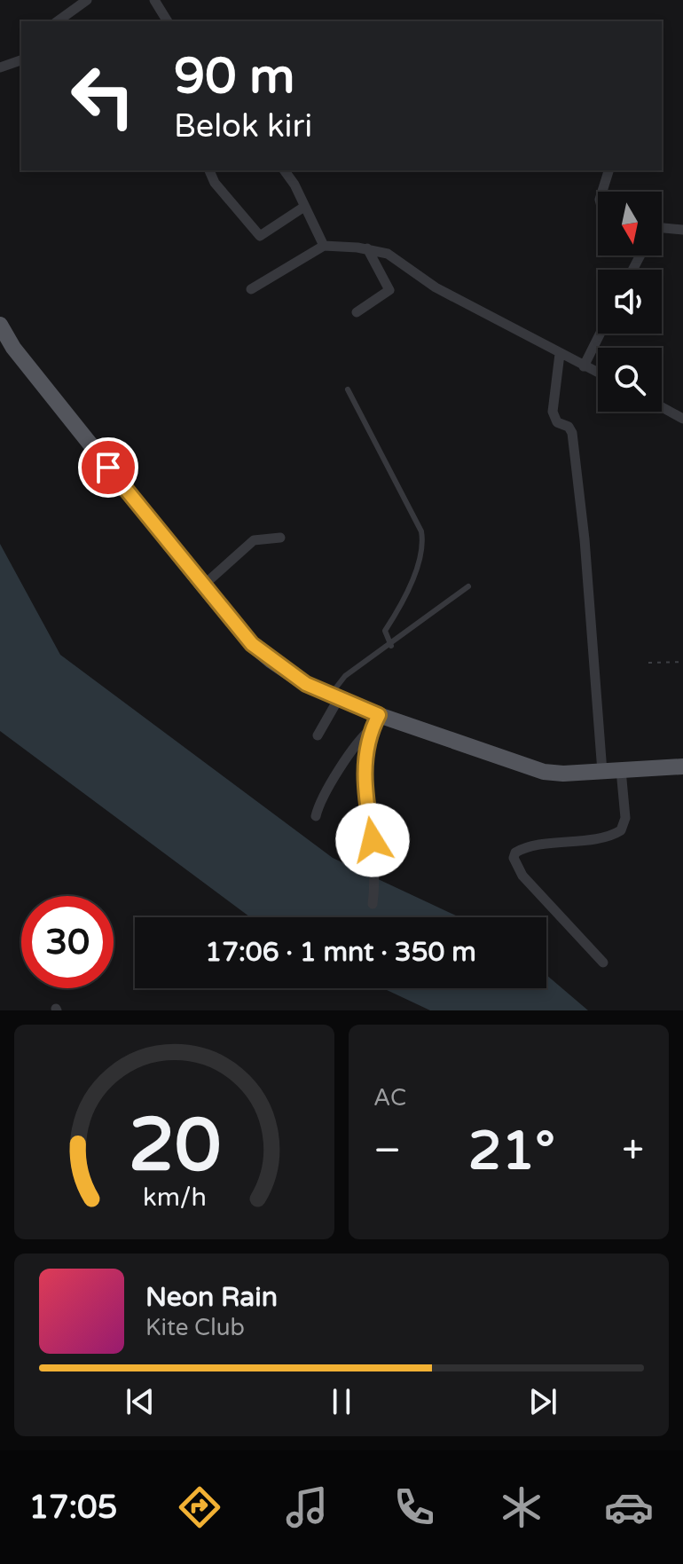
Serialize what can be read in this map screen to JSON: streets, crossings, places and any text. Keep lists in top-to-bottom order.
{
  "north": "bottom",
  "page": {
    "turn": ["90 m", "Belok kiri"],
    "limit": "30",
    "trip": "17:06 · 1 mnt · 350 m",
    "tile": "AC",
    "heat": ["−", "21°", "+"],
    "song": ["Neon Rain", "Kite Club"],
    "tabs": "17:05",
    "gauge": ["20", "km/h"]
  }
}
